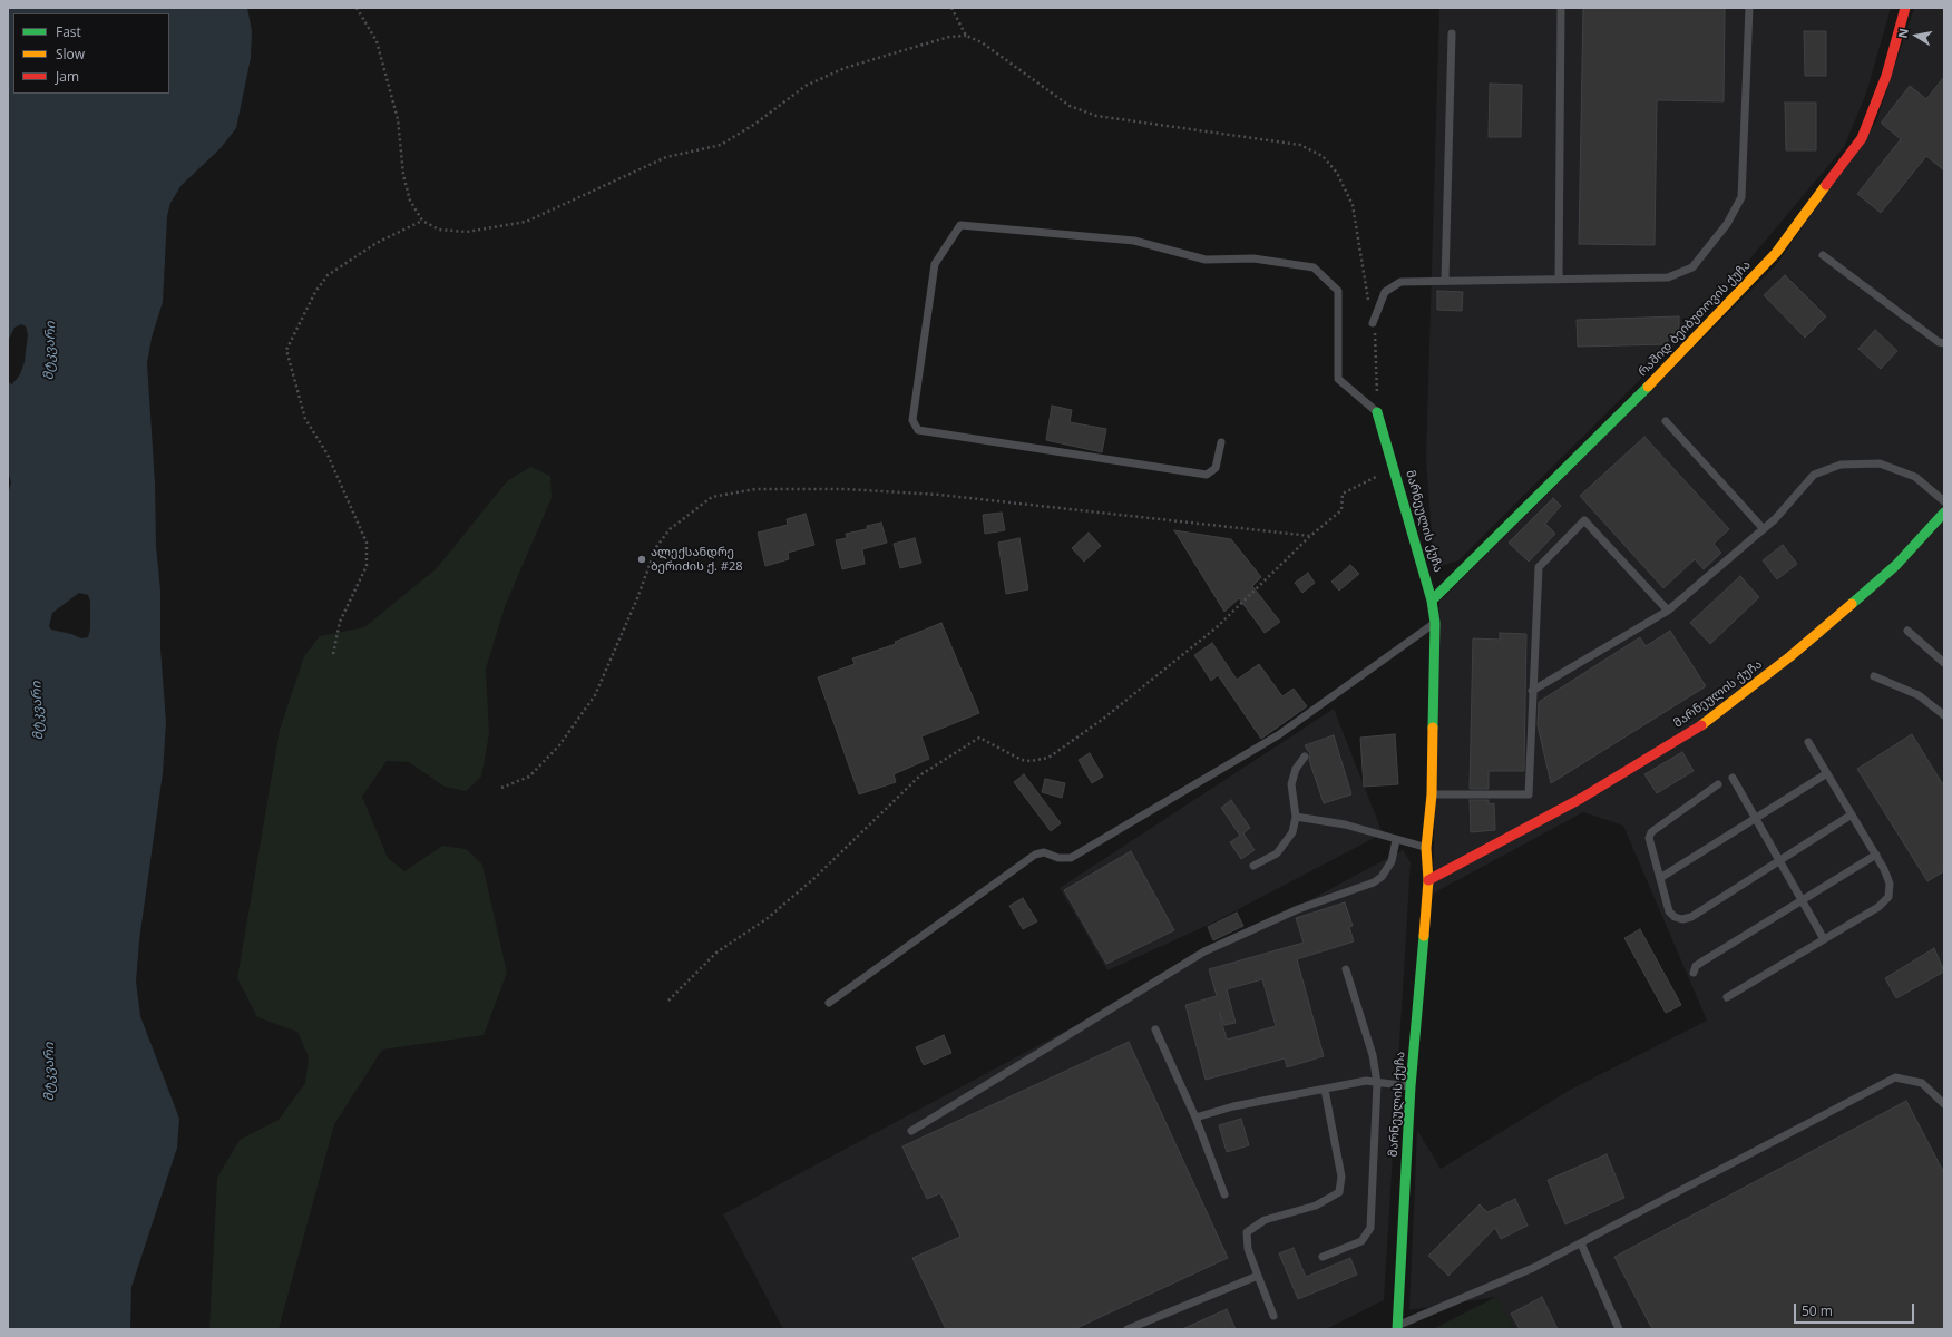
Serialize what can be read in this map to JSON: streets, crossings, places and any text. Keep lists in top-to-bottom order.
{
  "streets": {
    "street": ["რაშიდ ბეიბუთოვის ქუჩა", "მარნეულის ქუჩა"]
  },
  "crossings": [
    ["რაშიდ ბეიბუთოვის ქუჩა", "მარნეულის ქუჩა"]
  ],
  "water": ["მტკვარი"],
  "places": ["ალექსანდრე ბერიძის ქ. #28"],
  "legend": ["Fast", "Slow", "Jam"],
  "scale_bar": "50 m",
  "north": "left"
}
